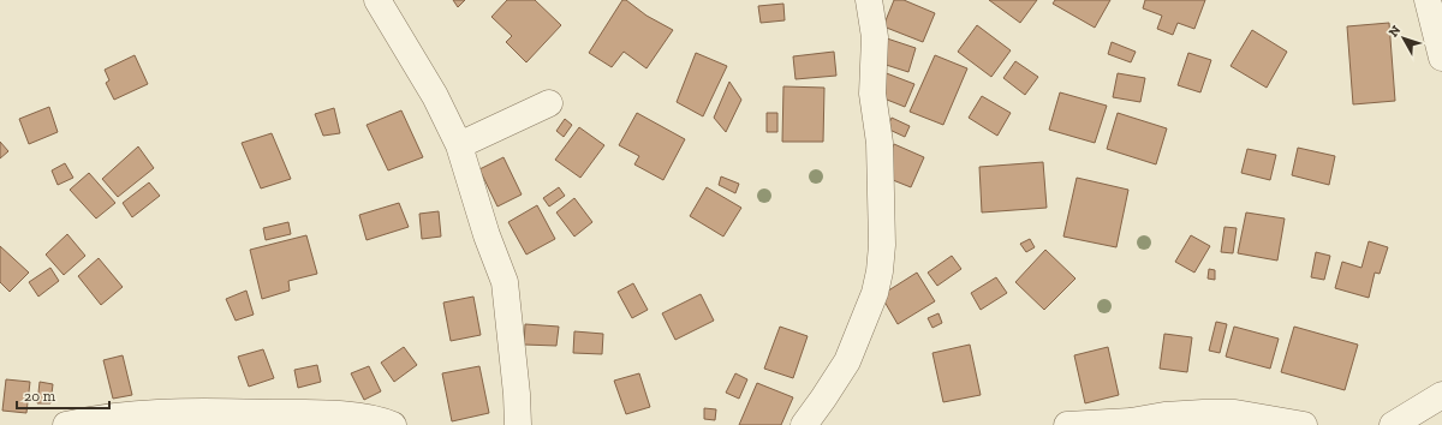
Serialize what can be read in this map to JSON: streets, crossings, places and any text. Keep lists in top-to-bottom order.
{
  "scale_bar": "20 m",
  "north": "top left"
}
